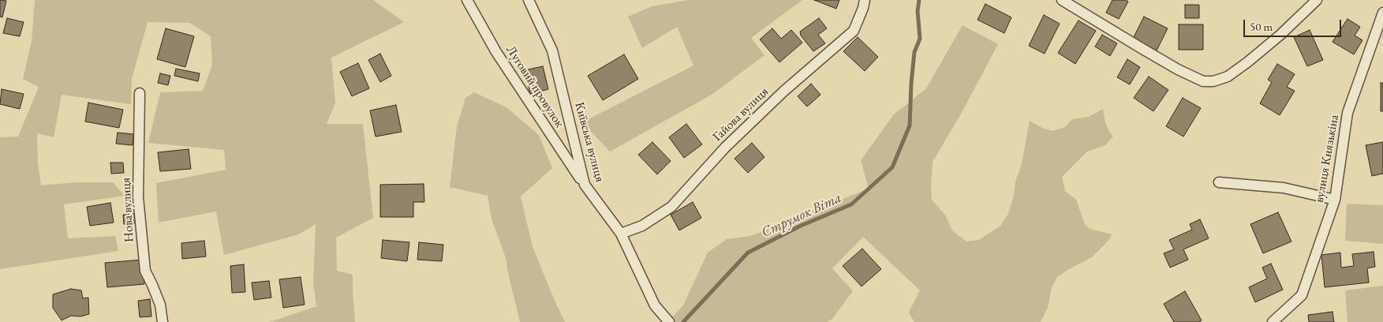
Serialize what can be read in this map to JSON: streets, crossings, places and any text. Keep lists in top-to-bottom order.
{
  "streets": {
    "street": [
      "Луговий провулок",
      "Гайова вулиця",
      "Київська вулиця",
      "вулиця Князькіна",
      "Нова вулиця"
    ]
  },
  "crossings": [
    ["Луговий провулок", "Київська вулиця"],
    ["Гайова вулиця", "Київська вулиця"]
  ],
  "water": ["Струмок Віта"],
  "scale_bar": "50 m"
}
